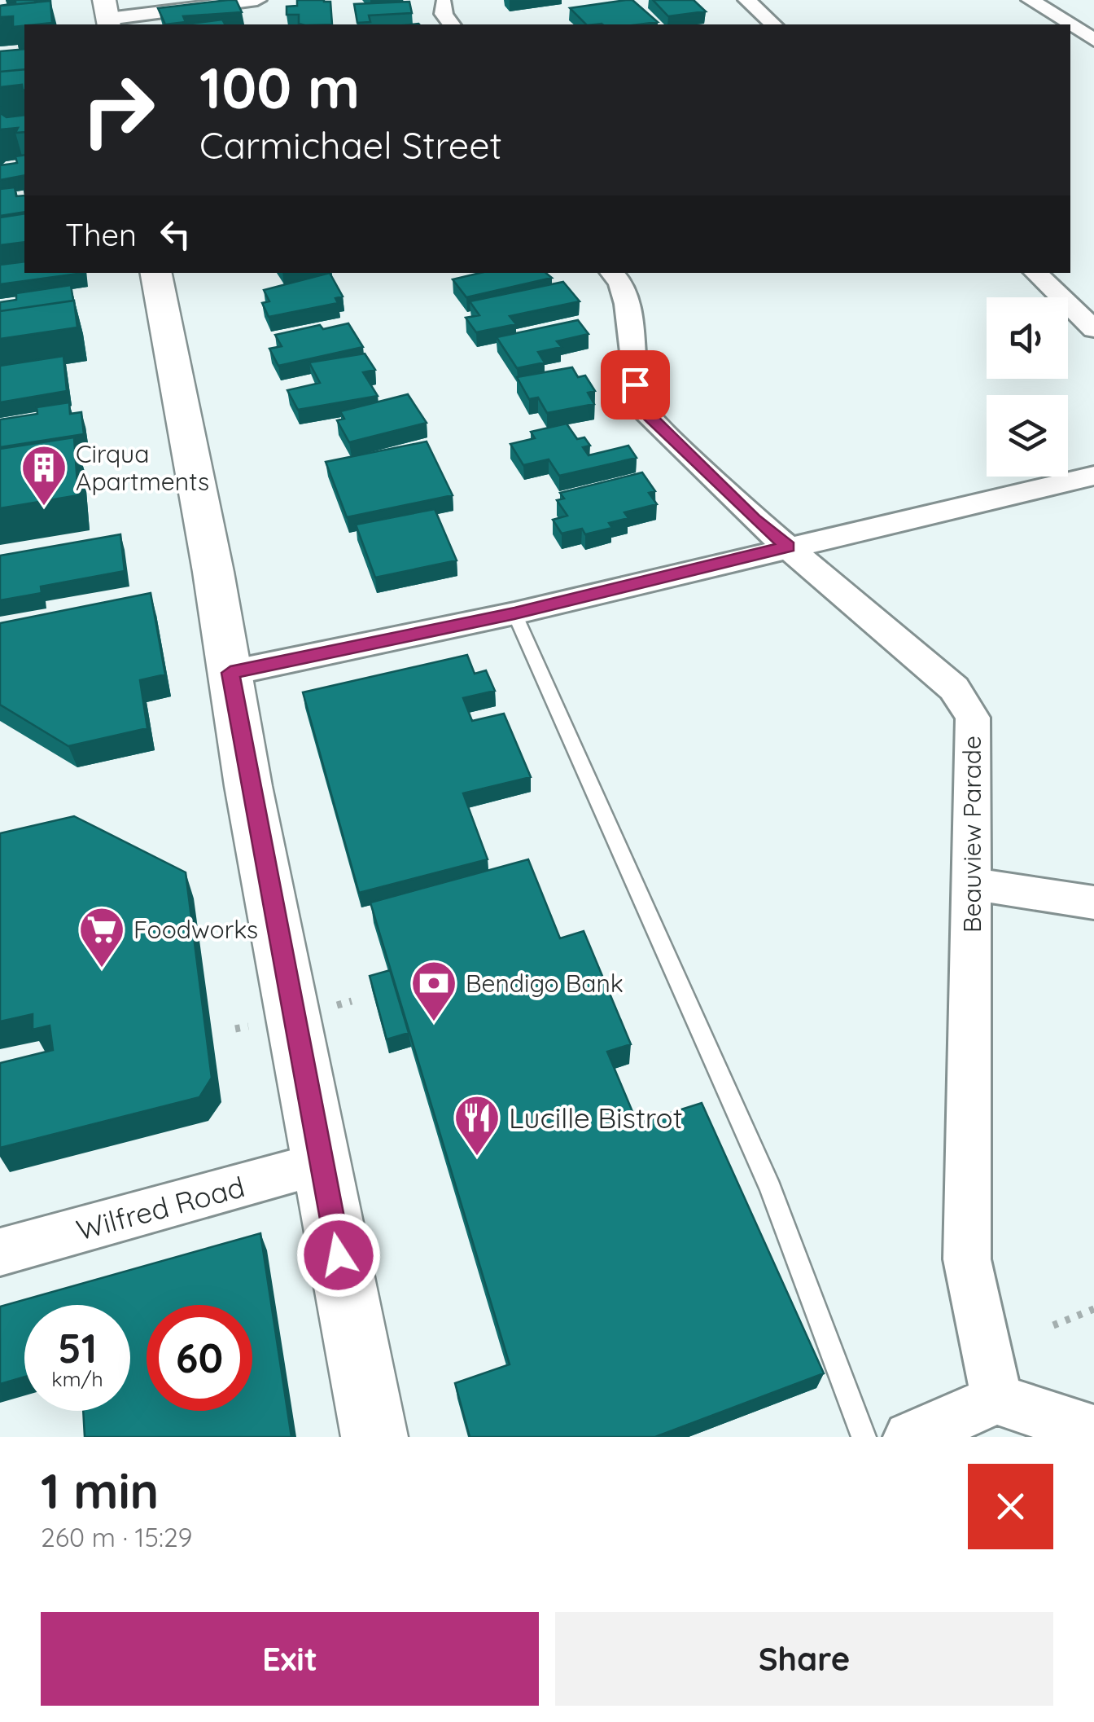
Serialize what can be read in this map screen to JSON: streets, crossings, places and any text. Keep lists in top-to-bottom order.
{
  "streets": {
    "street": ["Beauview Parade", "Wilfred Road"]
  },
  "places": {
    "building": ["Cirqua Apartments"],
    "supermarket": ["Foodworks"],
    "bank": ["Bendigo Bank"],
    "restaurant": ["Lucille Bistrot"]
  },
  "page": {
    "turn": ["100 m", "Carmichael Street"],
    "then": "Then",
    "speed": "51 km/h",
    "limit": "60",
    "heading": ["1 min", "260 m · 15:29"],
    "buttons": ["Exit", "Share"]
  }
}
